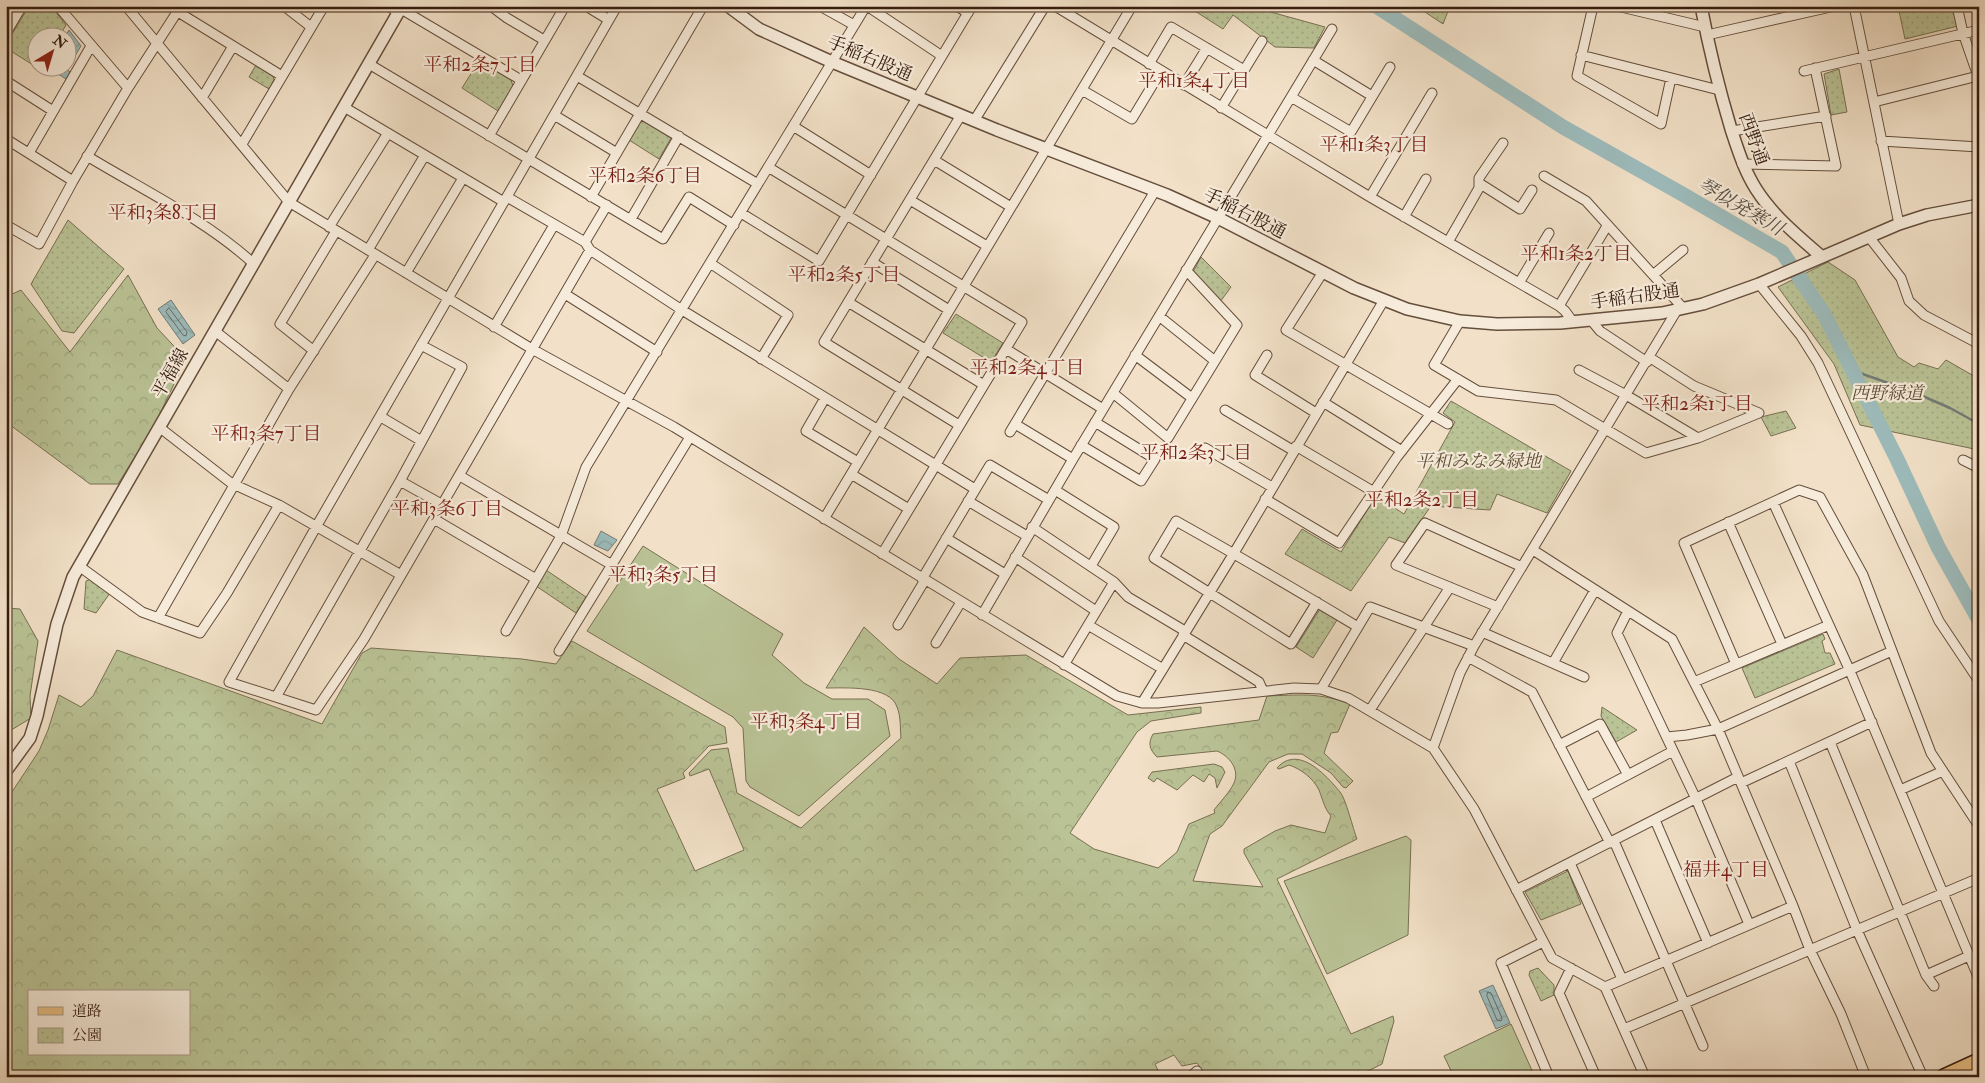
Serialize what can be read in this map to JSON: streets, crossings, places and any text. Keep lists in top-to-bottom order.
{
  "streets": {
    "street": ["手稲右股通", "西野通", "平福線"]
  },
  "crossings": [
    ["手稲右股通", "西野通"]
  ],
  "districts": [
    "平和2条7丁目",
    "平和1条4丁目",
    "平和1条3丁目",
    "平和2条6丁目",
    "平和3条8丁目",
    "平和1条2丁目",
    "平和2条5丁目",
    "平和2条4丁目",
    "平和2条1丁目",
    "平和3条7丁目",
    "平和2条3丁目",
    "平和2条2丁目",
    "平和3条6丁目",
    "平和3条5丁目",
    "平和3条4丁目",
    "福井4丁目"
  ],
  "water": ["琴似発寒川"],
  "parks": ["西野緑道", "平和みなみ緑地"],
  "legend": ["道路", "公園"],
  "north": "top right"
}
